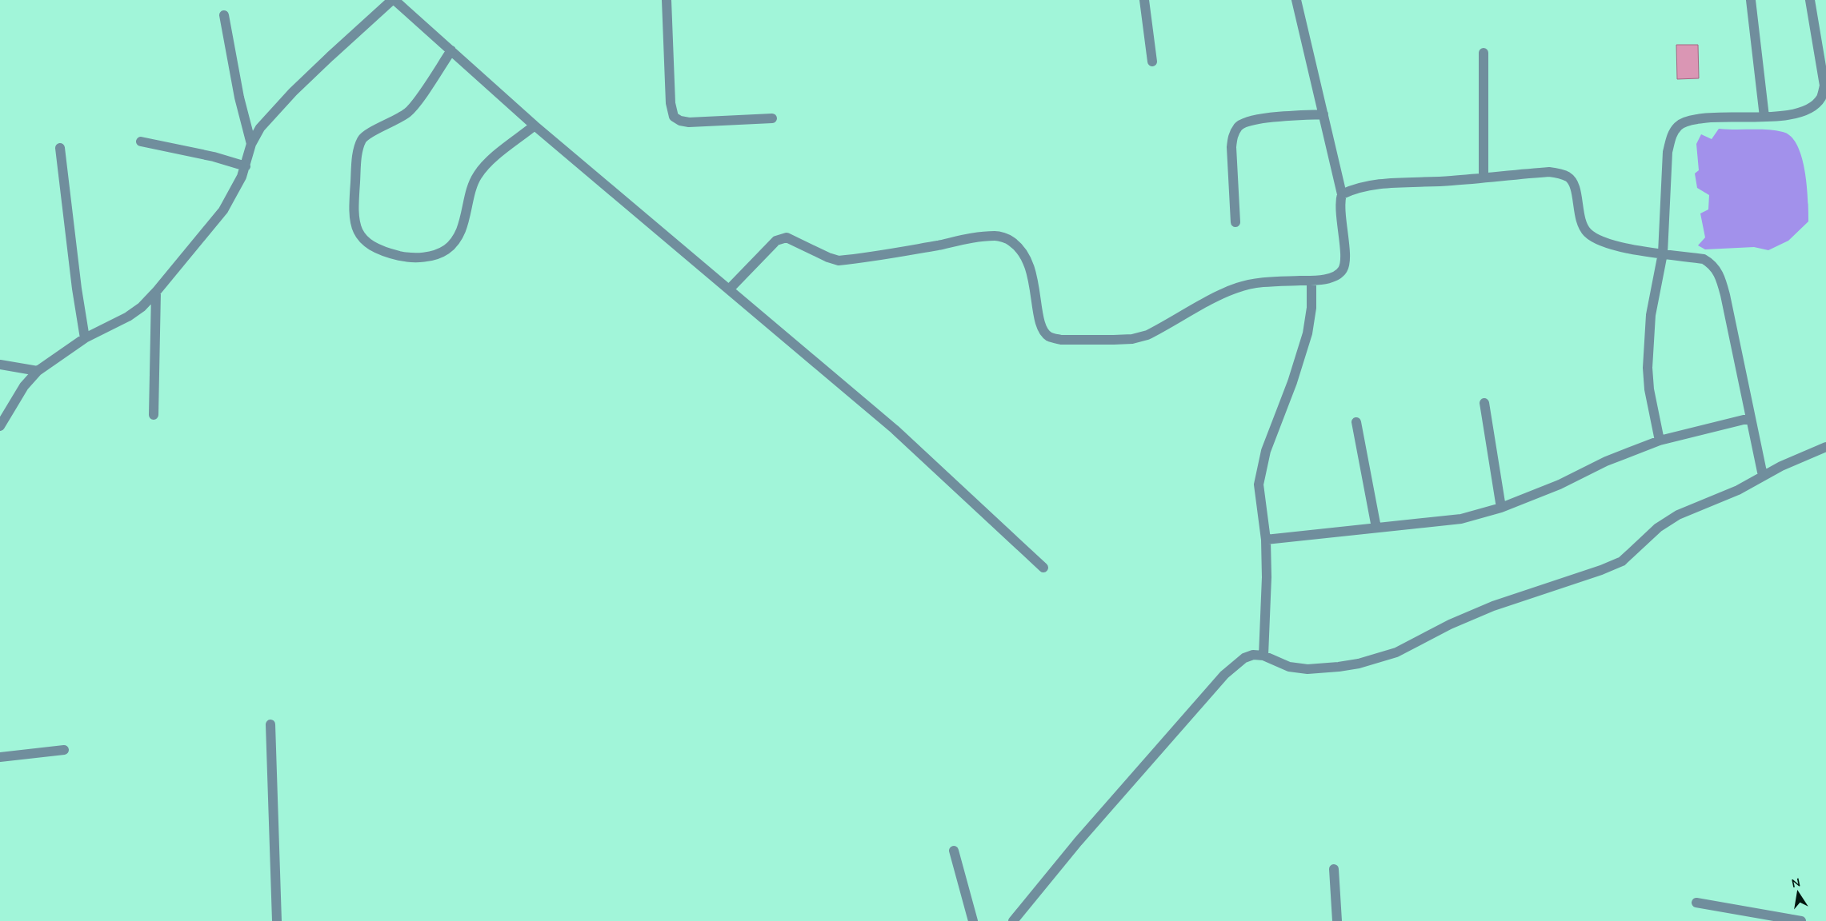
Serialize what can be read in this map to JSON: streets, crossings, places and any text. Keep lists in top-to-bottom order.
{
  "north": "top"
}
